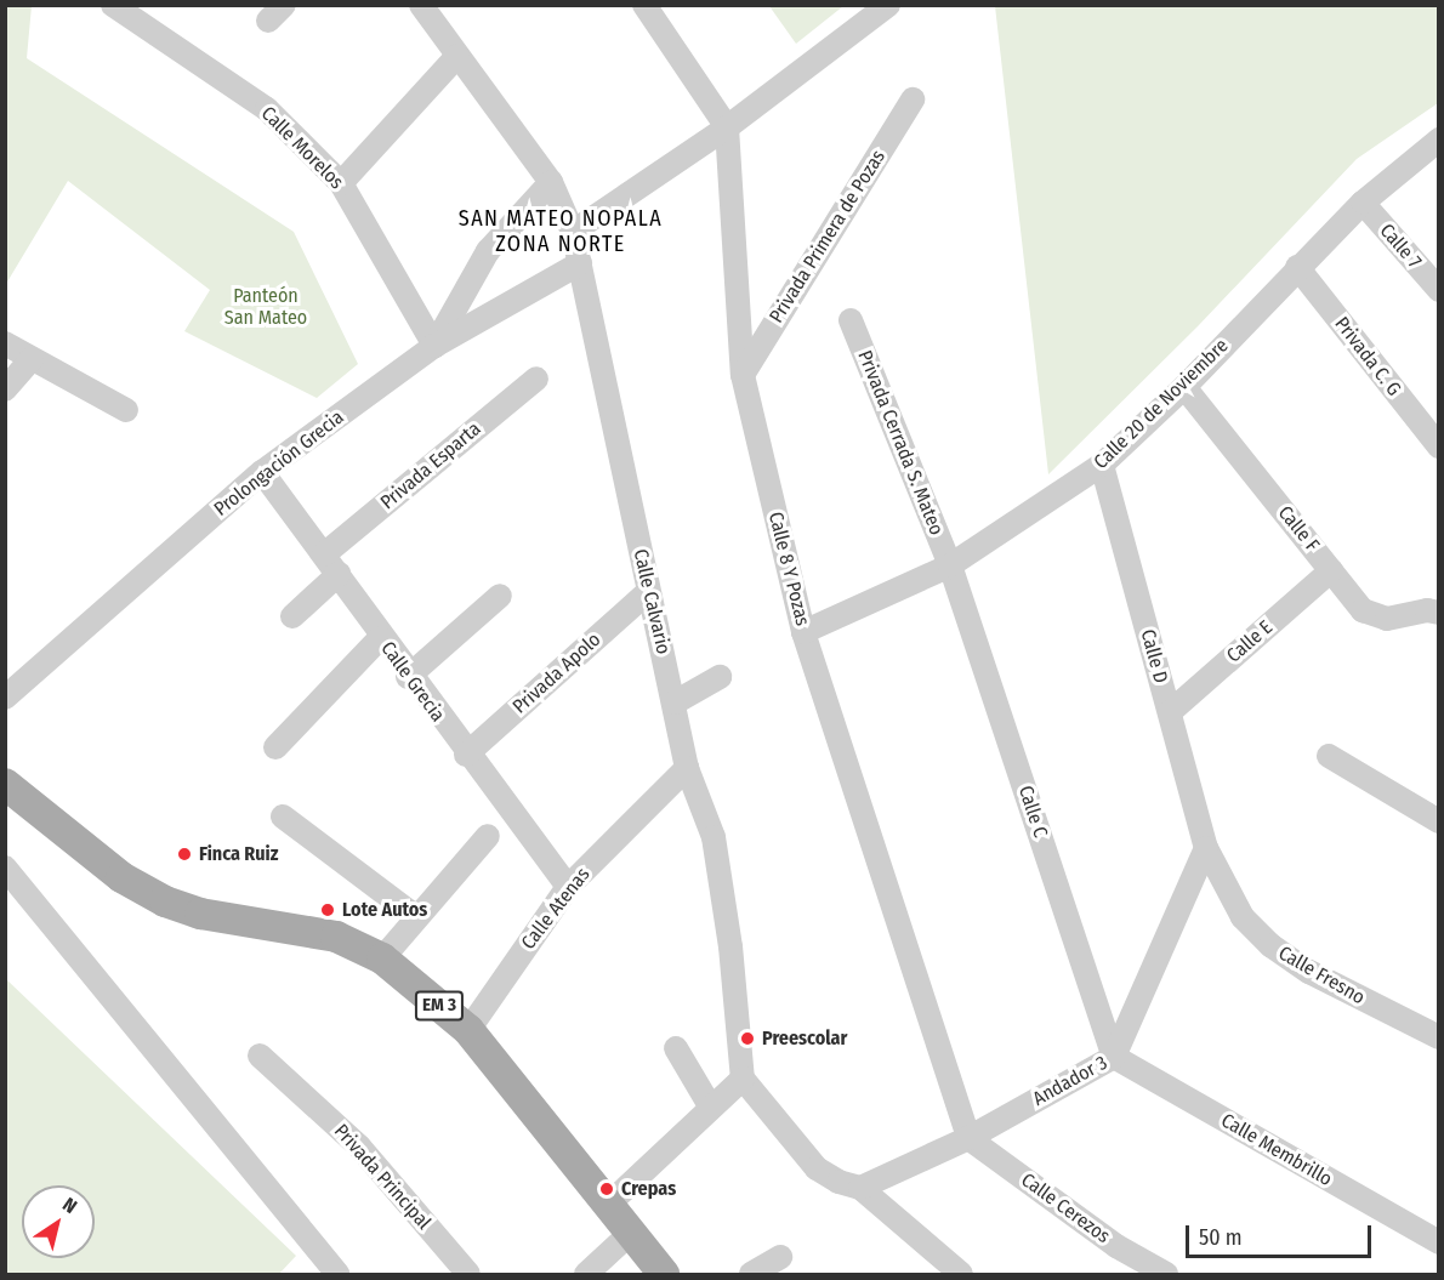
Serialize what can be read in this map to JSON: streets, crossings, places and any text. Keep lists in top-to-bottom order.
{
  "streets": {
    "main road": ["EM 3"],
    "street": [
      "Calle Morelos",
      "Privada Primera de Pozas",
      "Calle 7",
      "Privada C. G",
      "Calle 20 de Noviembre",
      "Privada Cerrada S. Mateo",
      "Prolongación Grecia",
      "Privada Esparta",
      "Calle F",
      "Calle 8 Y Pozas",
      "Calle Calvario",
      "Calle E",
      "Calle D",
      "Privada Apolo",
      "Calle Grecia",
      "Calle C",
      "Calle Atenas",
      "Calle Fresno",
      "Andador 3",
      "Calle Membrillo",
      "Privada Principal",
      "Calle Cerezos"
    ]
  },
  "crossings": [
    ["Calle Morelos", "Prolongación Grecia"],
    ["Privada Primera de Pozas", "Calle 8 Y Pozas"],
    ["Calle 7", "Calle 20 de Noviembre"],
    ["Privada C. G", "Calle 20 de Noviembre"],
    ["Calle 20 de Noviembre", "Privada Cerrada S. Mateo"],
    ["Calle 20 de Noviembre", "Calle F"],
    ["Calle 20 de Noviembre", "Calle 8 Y Pozas"],
    ["Calle 20 de Noviembre", "Calle D"],
    ["Calle 20 de Noviembre", "Calle C"],
    ["Privada Cerrada S. Mateo", "Calle C"],
    ["Prolongación Grecia", "Calle Calvario"],
    ["Prolongación Grecia", "Calle Grecia"],
    ["Privada Esparta", "Calle Grecia"],
    ["Calle F", "Calle E"],
    ["Calle 8 Y Pozas", "Andador 3"],
    ["Calle 8 Y Pozas", "Calle Cerezos"],
    ["Calle Calvario", "Privada Apolo"],
    ["Calle Calvario", "Calle Atenas"],
    ["Calle E", "Calle D"],
    ["Calle D", "Calle Fresno"],
    ["Calle D", "Andador 3"],
    ["Privada Apolo", "Calle Grecia"],
    ["Calle Grecia", "Calle Atenas"],
    ["Calle C", "Andador 3"],
    ["Calle C", "Calle Membrillo"],
    ["Calle Atenas", "EM 3"],
    ["Calle Fresno", "Andador 3"],
    ["Andador 3", "Calle Membrillo"],
    ["Andador 3", "Calle Cerezos"]
  ],
  "districts": ["SAN MATEO NOPALA ZONA NORTE"],
  "parks": ["Panteón San Mateo"],
  "places": [
    "Finca Ruiz",
    "Lote Autos",
    "Preescolar",
    "Crepas"
  ],
  "scale_bar": "50 m",
  "north": "top right"
}
